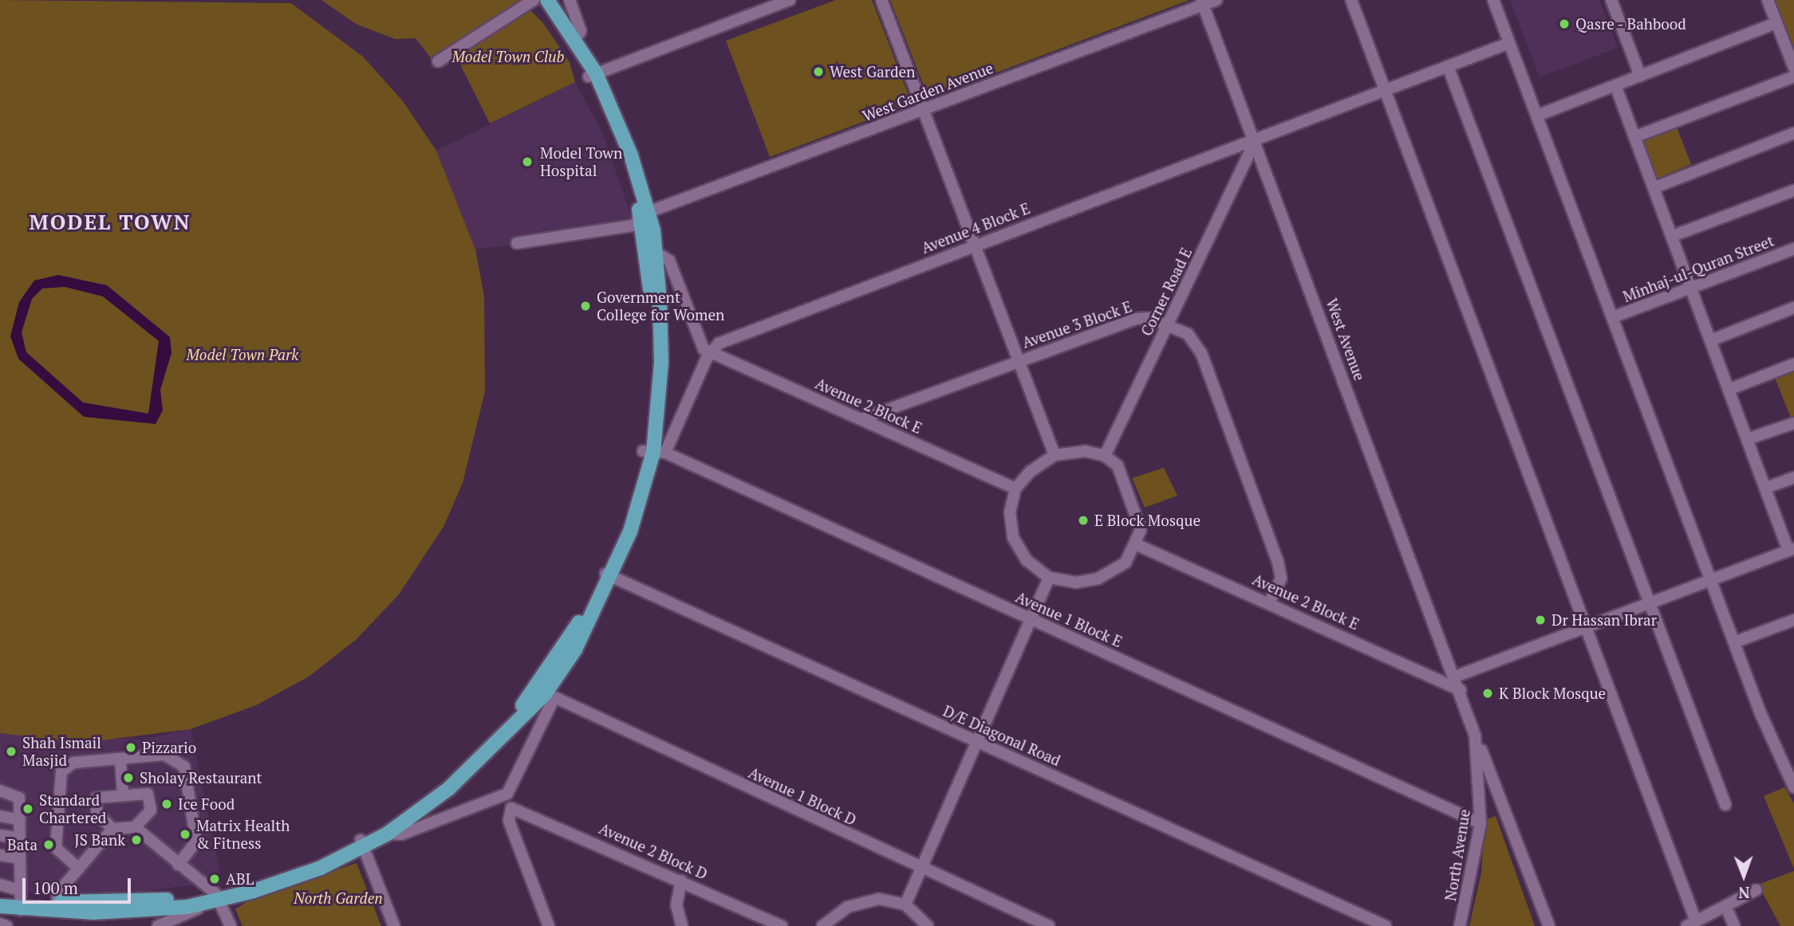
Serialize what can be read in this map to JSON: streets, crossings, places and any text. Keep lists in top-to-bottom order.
{
  "streets": {
    "street": [
      "West Garden Avenue",
      "Avenue 4 Block E",
      "Minhaj-ul-Quran Street",
      "Corner Road E",
      "Avenue 3 Block E",
      "West Avenue",
      "Avenue 2 Block E",
      "Avenue 1 Block E",
      "D/E Diagonal Road",
      "Avenue 1 Block D",
      "Avenue 2 Block D",
      "North Avenue"
    ]
  },
  "crossings": [
    ["West Garden Avenue", "West Avenue"],
    ["Avenue 4 Block E", "Corner Road E"],
    ["Avenue 4 Block E", "West Avenue"],
    ["Avenue 4 Block E", "Avenue 2 Block E"],
    ["Corner Road E", "Avenue 3 Block E"],
    ["Corner Road E", "West Avenue"],
    ["Corner Road E", "Avenue 2 Block E"],
    ["Avenue 3 Block E", "Avenue 2 Block E"],
    ["West Avenue", "Avenue 2 Block E"],
    ["West Avenue", "North Avenue"],
    ["Avenue 2 Block E", "North Avenue"],
    ["Avenue 1 Block E", "North Avenue"]
  ],
  "districts": ["MODEL TOWN"],
  "parks": ["Model Town Club", "Model Town Park", "North Garden"],
  "places": [
    "Qasre - Bahbood",
    "West Garden",
    "Model Town Hospital",
    "Government College for Women",
    "E Block Mosque",
    "Dr Hassan Ibrar",
    "K Block Mosque",
    "Pizzario",
    "Shah Ismail Masjid",
    "Sholay Restaurant",
    "Ice Food",
    "Standard Chartered",
    "Matrix Health & Fitness",
    "JS Bank",
    "Bata",
    "ABL"
  ],
  "scale_bar": "100 m",
  "north": "bottom"
}
